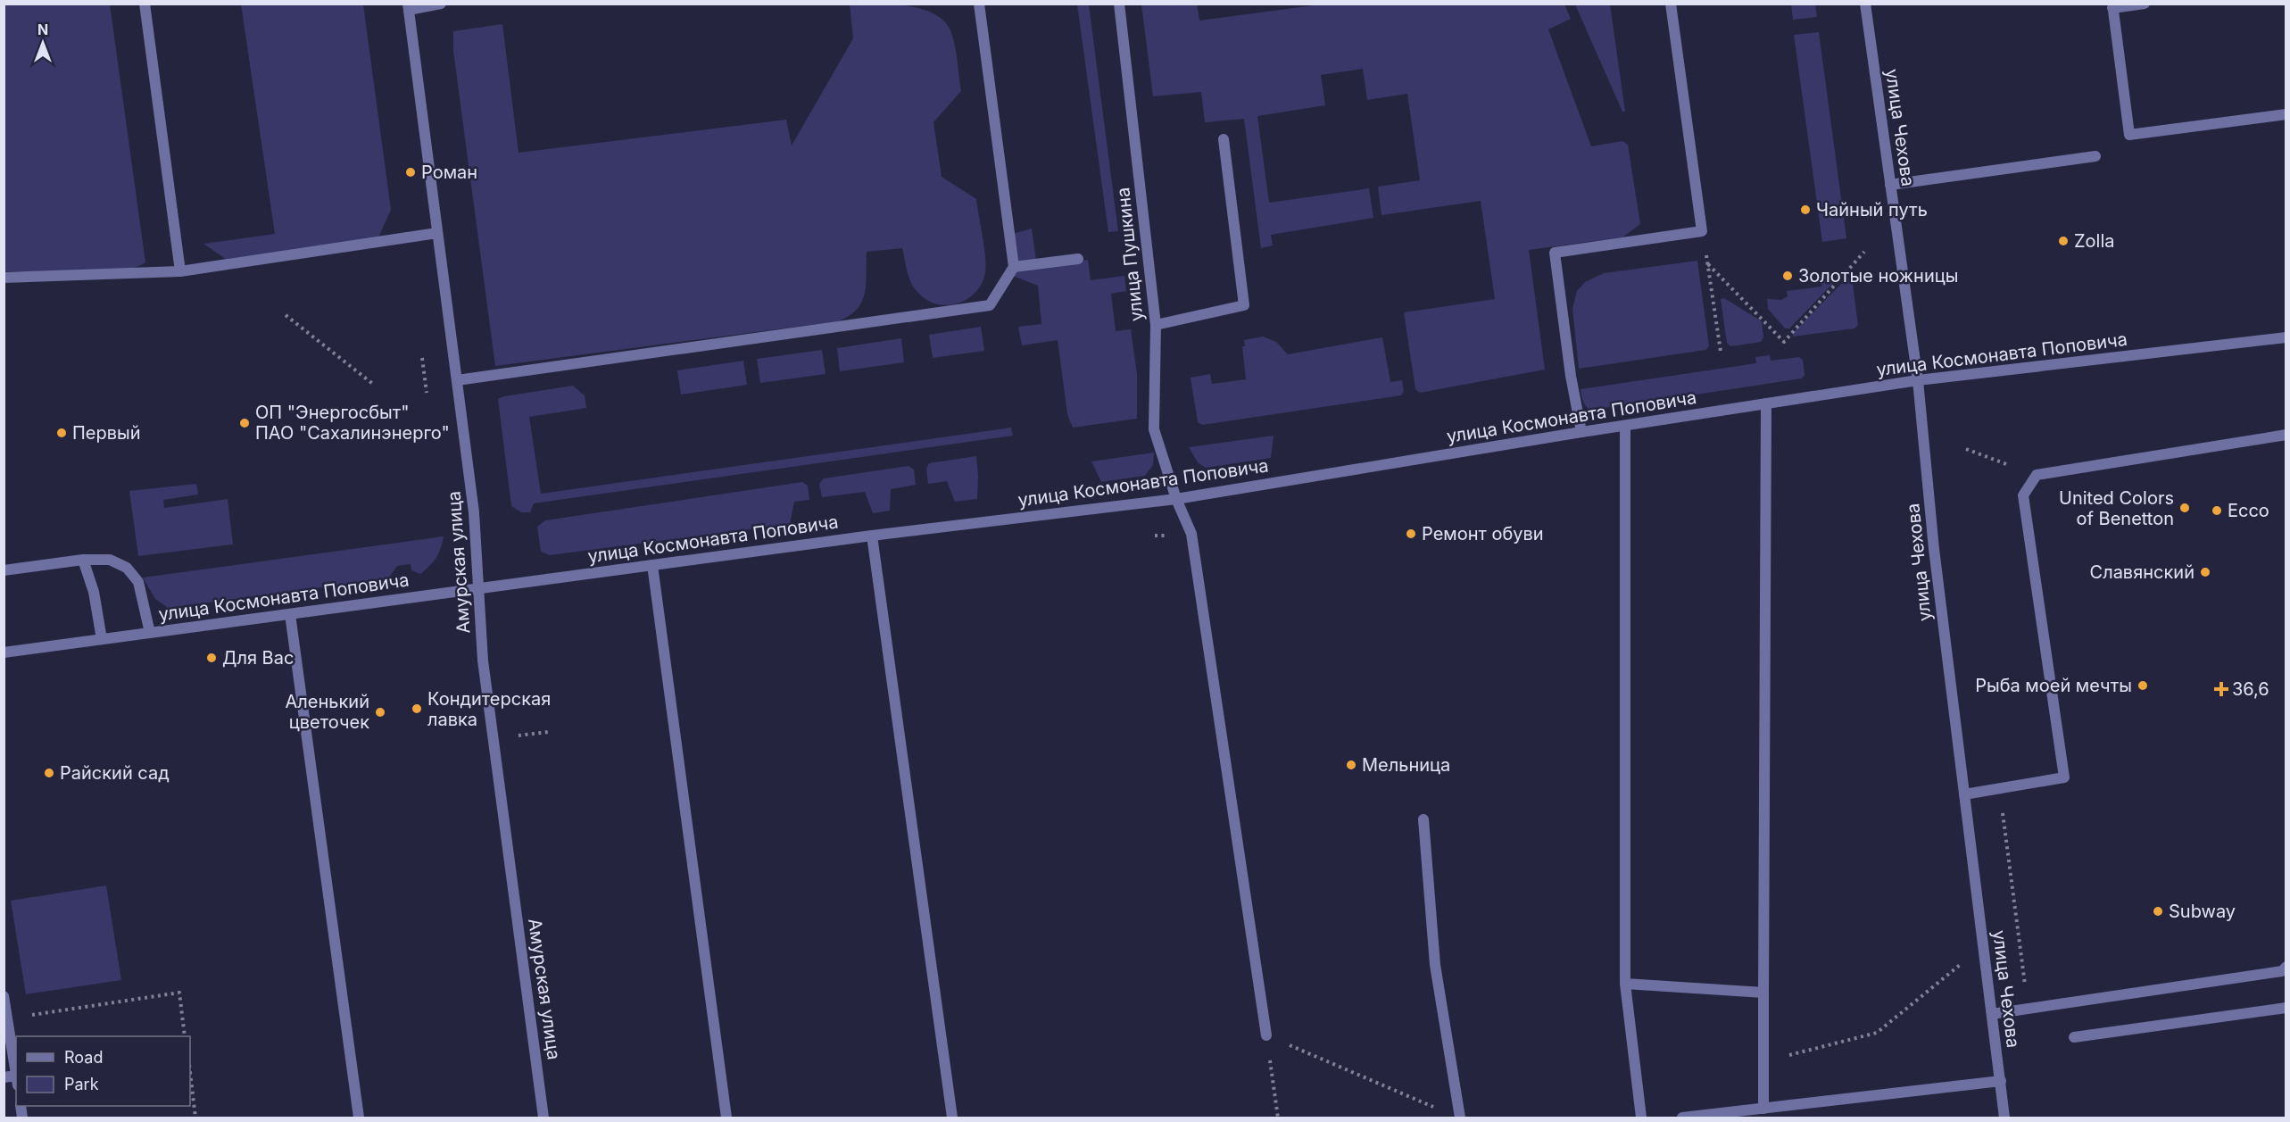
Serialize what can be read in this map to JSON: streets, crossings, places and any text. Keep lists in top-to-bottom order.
{
  "streets": {
    "street": [
      "улица Чехова",
      "улица Пушкина",
      "улица Космонавта Поповича",
      "Амурская улица"
    ]
  },
  "crossings": [
    ["улица Чехова", "улица Космонавта Поповича"],
    ["улица Пушкина", "улица Космонавта Поповича"],
    ["улица Космонавта Поповича", "Амурская улица"]
  ],
  "places": {
    "other": [
      "Роман",
      "Чайный путь",
      "Zolla",
      "Золотые ножницы",
      "ОП \"Энергосбыт\" ПАО \"Сахалинэнерго\"",
      "Первый",
      "United Colors of Benetton",
      "Ecco",
      "Ремонт обуви",
      "Славянский",
      "Для Вас",
      "Рыба моей мечты",
      "Кондитерская лавка",
      "Аленький цветочек",
      "Мельница",
      "Райский сад",
      "Subway"
    ],
    "health": ["36,6"]
  },
  "legend": ["Road", "Park"],
  "north": "top"
}
